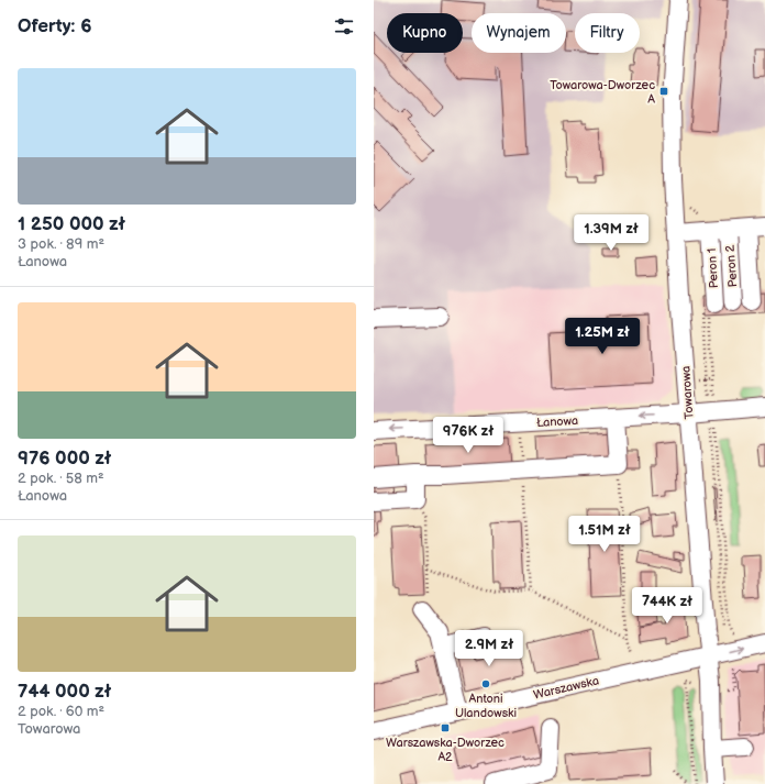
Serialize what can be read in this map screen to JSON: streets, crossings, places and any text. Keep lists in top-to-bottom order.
{
  "streets": {
    "street": [
      "Peron 2",
      "Peron 1",
      "Towarowa",
      "Łanowa",
      "Warszawska"
    ]
  },
  "crossings": [
    ["Towarowa", "Łanowa"],
    ["Towarowa", "Warszawska"]
  ],
  "places": {
    "transit": ["Towarowa-Dworzec A", "Warszawska-Dworzec A2"],
    "other": ["Antoni Ulandowski"]
  },
  "page": {
    "heading": "Oferty: 6",
    "chip": ["Kupno", "Wynajem", "Filtry"],
    "list": [
      {
        "name": "1 250 000 zł",
        "note": "3 pok. · 89 m² · Łanowa"
      },
      {
        "name": "976 000 zł",
        "note": "2 pok. · 58 m² · Łanowa"
      },
      {
        "name": "744 000 zł",
        "note": "2 pok. · 60 m² · Towarowa"
      }
    ],
    "price": [
      "1.39M zł",
      "1.25M zł",
      "976K zł",
      "1.51M zł",
      "744K zł",
      "2.9M zł"
    ]
  }
}
